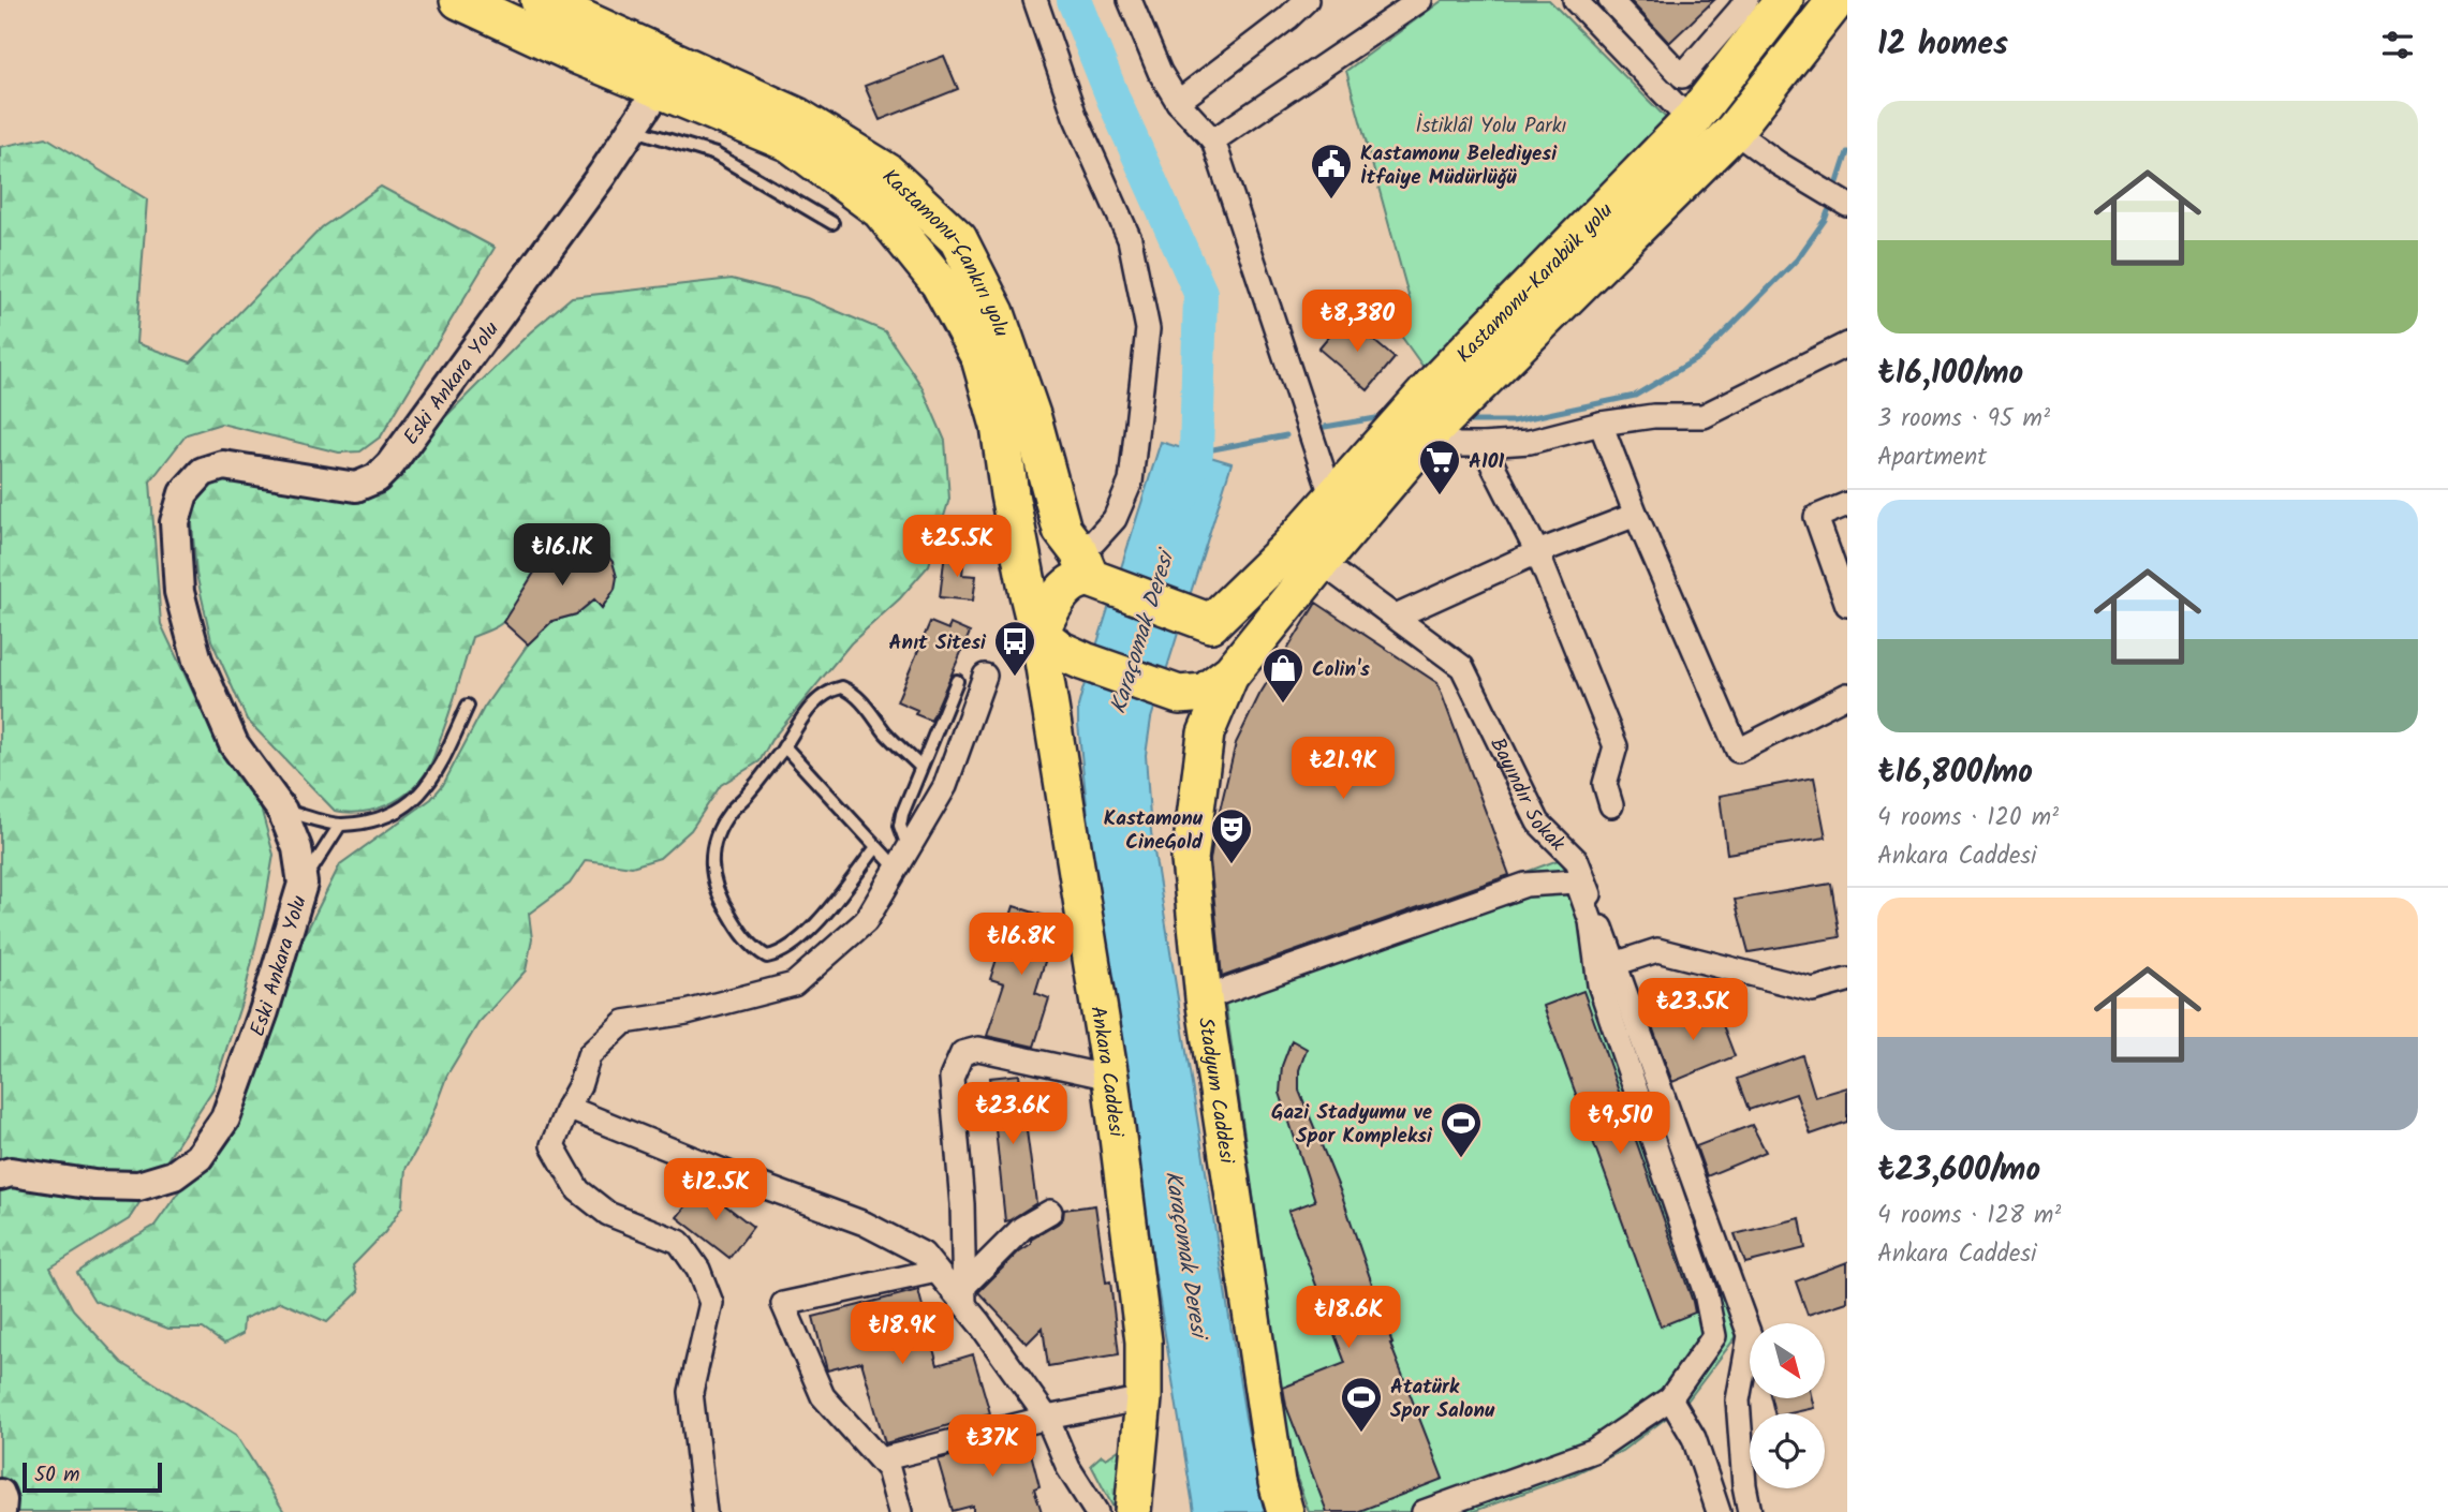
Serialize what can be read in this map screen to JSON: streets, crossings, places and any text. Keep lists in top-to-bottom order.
{
  "streets": {
    "highway": ["Kastamonu-Çankırı yolu", "Kastamonu-Karabük yolu"],
    "main road": ["Ankara Caddesi", "Stadyum Caddesi"],
    "street": ["Eski Ankara Yolu", "Bayındır Sokak"]
  },
  "crossings": [
    ["Kastamonu-Çankırı yolu", "Eski Ankara Yolu"],
    ["Kastamonu-Çankırı yolu", "Ankara Caddesi"]
  ],
  "water": ["Karaçomak Deresi"],
  "parks": ["İstiklâl Yolu Parkı"],
  "places": {
    "public building": ["Kastamonu Belediyesi İtfaiye Müdürlüğü"],
    "supermarket": ["A101"],
    "bus stop": ["Anıt Sitesi"],
    "shop": ["Colin's"],
    "theatre": ["Kastamonu CineGold"],
    "sports": ["Gazi Stadyumu ve Spor Kompleksi", "Atatürk Spor Salonu"]
  },
  "scale_bar": "50 m",
  "north": "bottom right",
  "page": {
    "heading": "12 homes",
    "list": [
      {
        "name": "₺16,100/mo",
        "note": "3 rooms · 95 m² · Apartment"
      },
      {
        "name": "₺16,800/mo",
        "note": "4 rooms · 120 m² · Ankara Caddesi"
      },
      {
        "name": "₺23,600/mo",
        "note": "4 rooms · 128 m² · Ankara Caddesi"
      }
    ],
    "price": [
      "₺8,380",
      "₺25.5K",
      "₺16.1K",
      "₺21.9K",
      "₺16.8K",
      "₺23.5K",
      "₺23.6K",
      "₺9,510",
      "₺12.5K",
      "₺18.6K",
      "₺18.9K",
      "₺37K"
    ],
    "scale": "50 m"
  }
}
